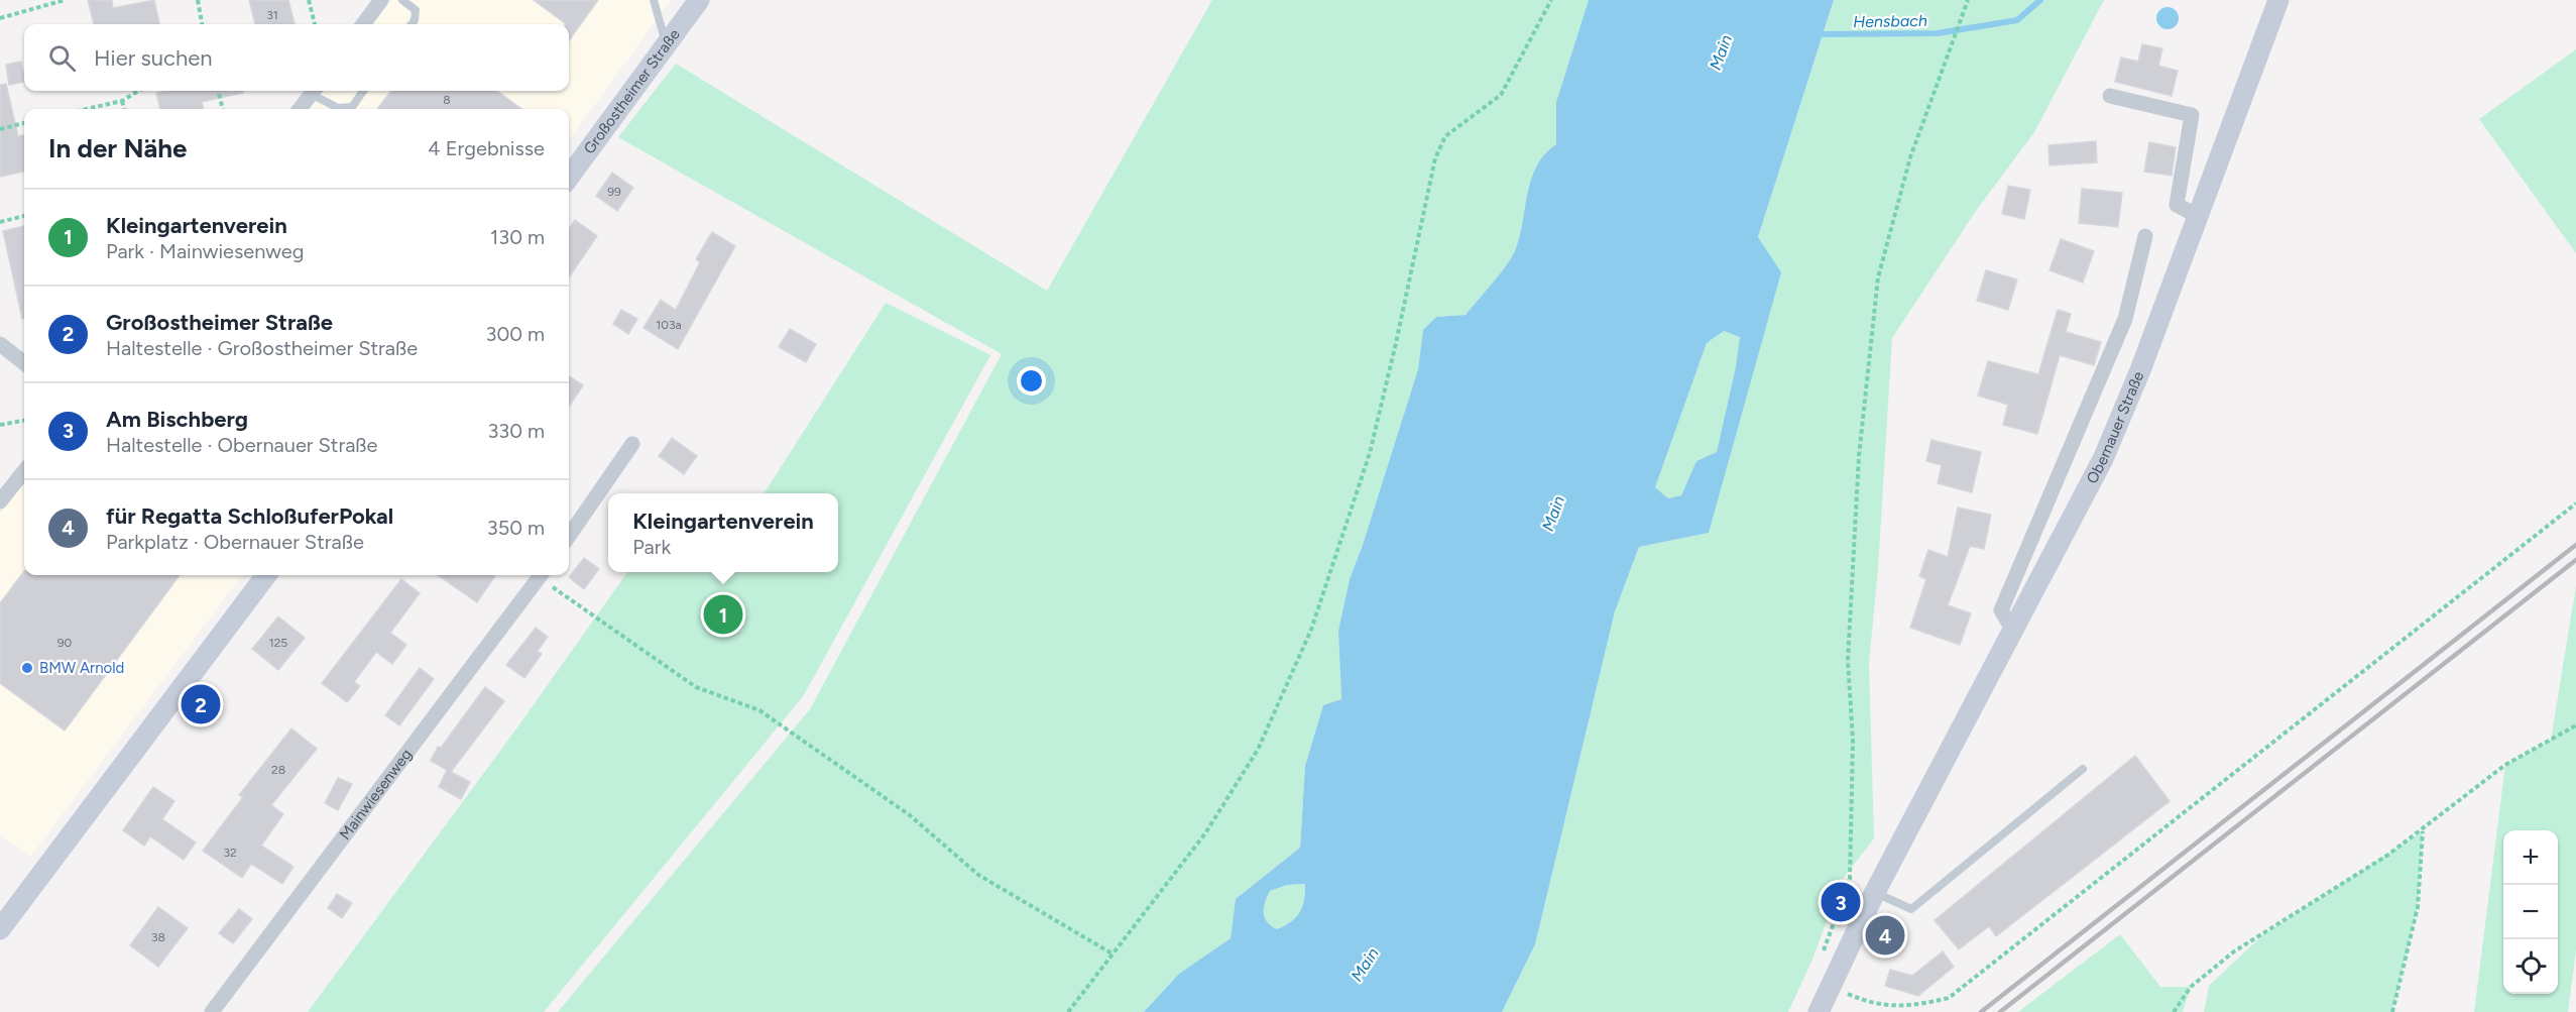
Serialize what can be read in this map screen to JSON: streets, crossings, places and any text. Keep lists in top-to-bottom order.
{
  "streets": {
    "main road": ["Großostheimer Straße", "Obernauer Straße"],
    "street": ["Mainwiesenweg"]
  },
  "water": ["Hensbach", "Main"],
  "places": ["BMW Arnold"],
  "house_numbers": [
    "31",
    "8",
    "99",
    "103a",
    "90",
    "125",
    "28",
    "32",
    "38"
  ],
  "page": {
    "search": "Hier suchen",
    "heading": ["In der Nähe", "4 Ergebnisse"],
    "list": [
      {
        "mark": "1",
        "name": "Kleingartenverein",
        "note": "Park · Mainwiesenweg",
        "value": "130 m"
      },
      {
        "mark": "2",
        "name": "Großostheimer Straße",
        "note": "Haltestelle · Großostheimer Straße",
        "value": "300 m"
      },
      {
        "mark": "3",
        "name": "Am Bischberg",
        "note": "Haltestelle · Obernauer Straße",
        "value": "330 m"
      },
      {
        "mark": "4",
        "name": "für Regatta SchloßuferPokal",
        "note": "Parkplatz · Obernauer Straße",
        "value": "350 m"
      }
    ],
    "popup": ["Kleingartenverein", "Park"],
    "pins": [
      "1",
      "2",
      "3",
      "4"
    ],
    "map_buttons": ["+", "−"]
  }
}
